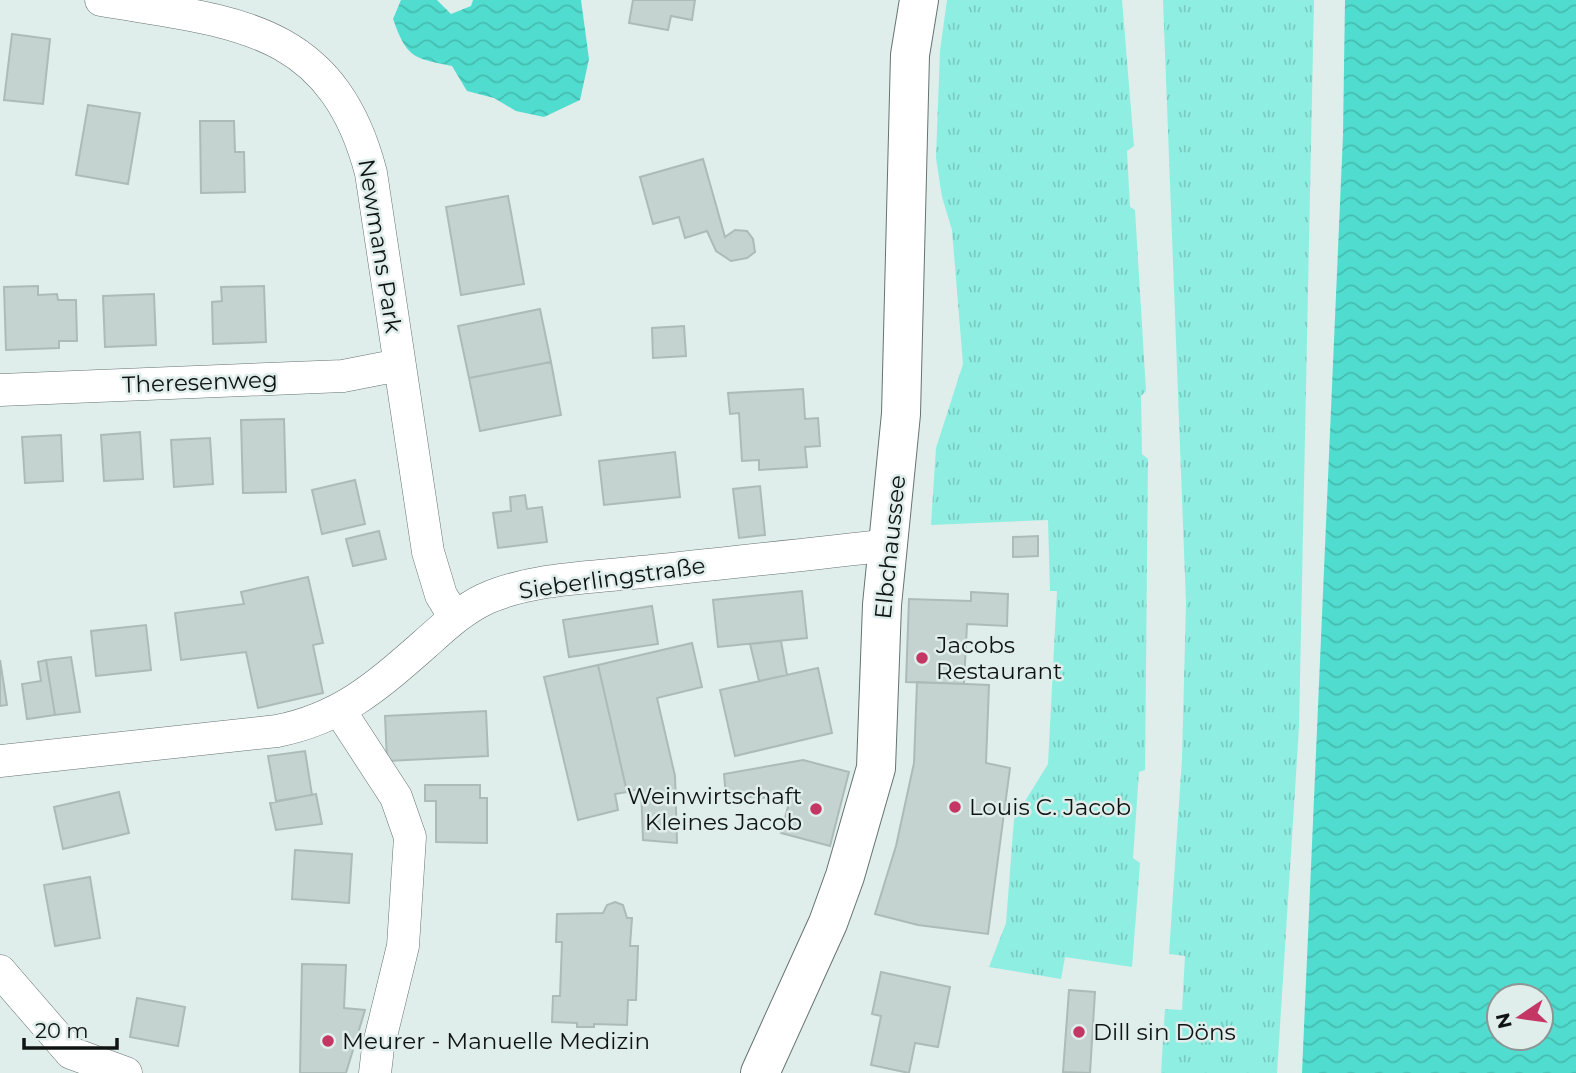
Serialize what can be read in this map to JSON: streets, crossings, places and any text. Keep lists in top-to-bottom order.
{
  "streets": {
    "main road": ["Elbchaussee"],
    "street": ["Newmans Park", "Theresenweg", "Sieberlingstraße"]
  },
  "crossings": [
    ["Newmans Park", "Theresenweg"],
    ["Newmans Park", "Sieberlingstraße"],
    ["Elbchaussee", "Sieberlingstraße"]
  ],
  "places": [
    "Jacobs Restaurant",
    "Louis C. Jacob",
    "Weinwirtschaft Kleines Jacob",
    "Dill sin Döns",
    "Meurer - Manuelle Medizin"
  ],
  "scale_bar": "20 m",
  "north": "left"
}
